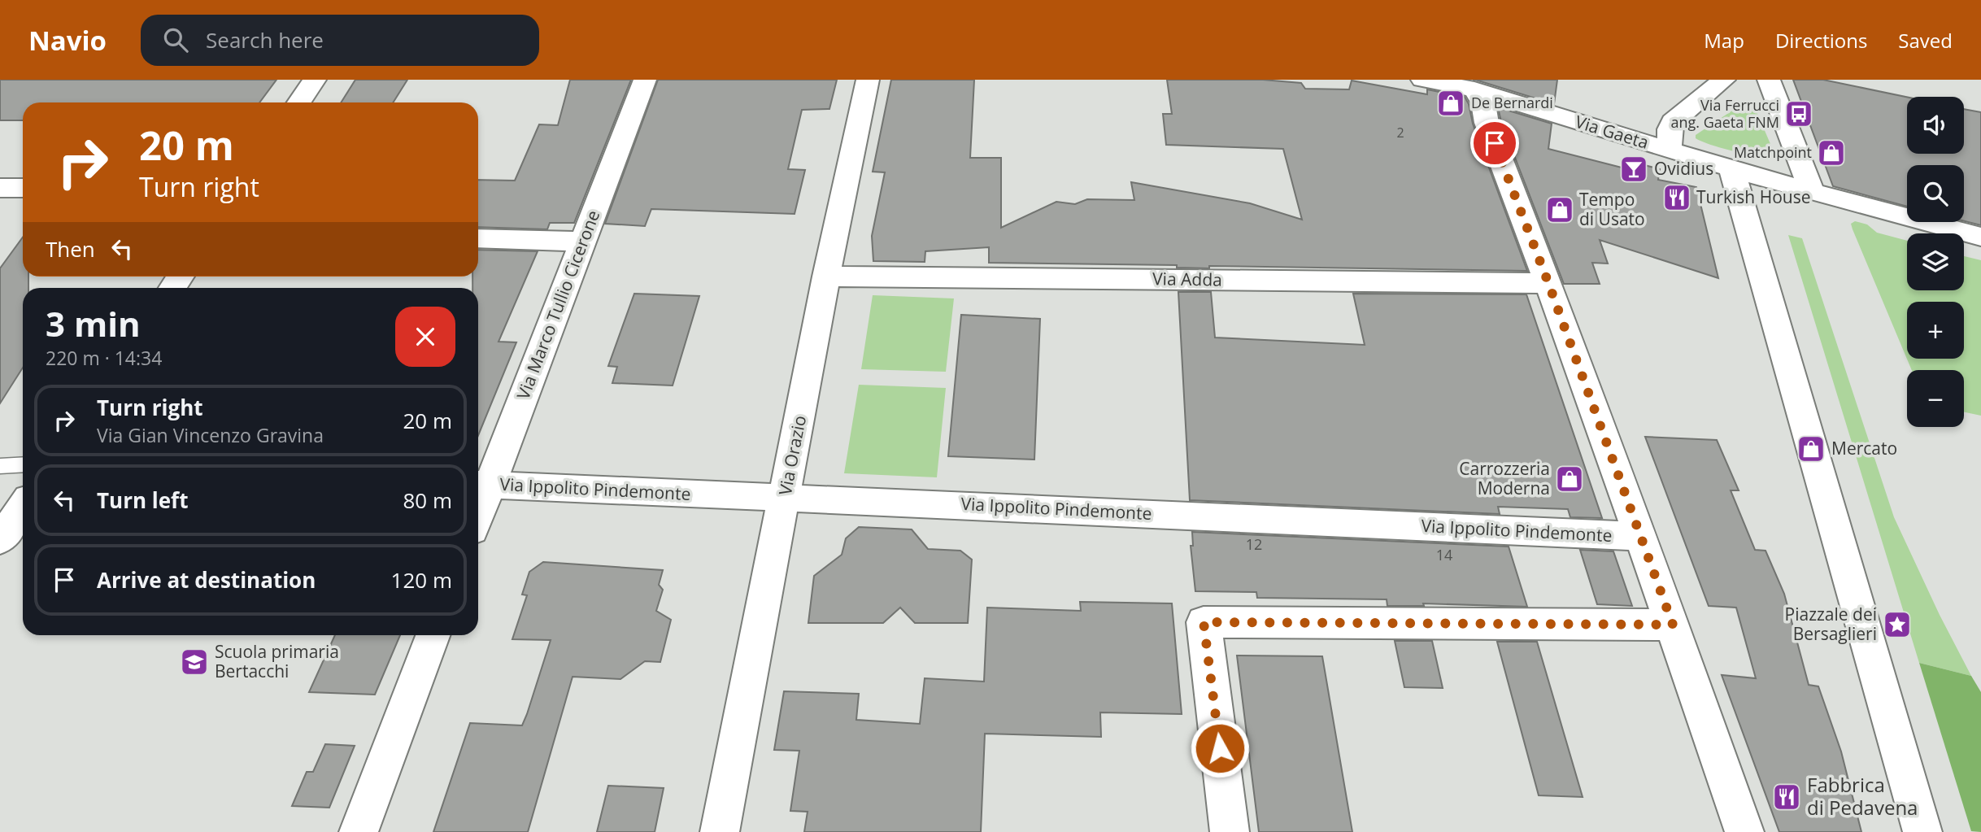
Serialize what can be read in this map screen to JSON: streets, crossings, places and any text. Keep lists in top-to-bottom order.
{
  "streets": {
    "street": [
      "Via Gaeta",
      "Via Adda",
      "Via Marco Tullio Cicerone",
      "Via Orazio",
      "Via Ippolito Pindemonte"
    ]
  },
  "crossings": [
    ["Via Adda", "Via Orazio"],
    ["Via Marco Tullio Cicerone", "Via Ippolito Pindemonte"],
    ["Via Orazio", "Via Ippolito Pindemonte"]
  ],
  "places": {
    "shop": [
      "De Bernardi",
      "Matchpoint",
      "Tempo di Usato",
      "Mercato",
      "Carrozzeria Moderna"
    ],
    "bus stop": ["Via Ferrucci ang. Gaeta FNM"],
    "bar": ["Ovidius"],
    "restaurant": ["Turkish House", "Fabbrica di Pedavena"],
    "place": ["Piazzale dei Bersaglieri"],
    "school or university": ["Scuola primaria Bertacchi"]
  },
  "house_numbers": ["2", "12", "14"],
  "page": {
    "header": "Navio",
    "search": "Search here",
    "nav": ["Map", "Directions", "Saved"],
    "map_buttons": ["+", "−"],
    "turn": ["20 m", "Turn right"],
    "then": "Then",
    "heading": ["3 min", "220 m · 14:34"],
    "list": [
      {
        "name": "Turn right",
        "note": "Via Gian Vincenzo Gravina",
        "value": "20 m"
      },
      {
        "name": "Turn left",
        "value": "80 m"
      },
      {
        "name": "Arrive at destination",
        "value": "120 m"
      }
    ]
  }
}
